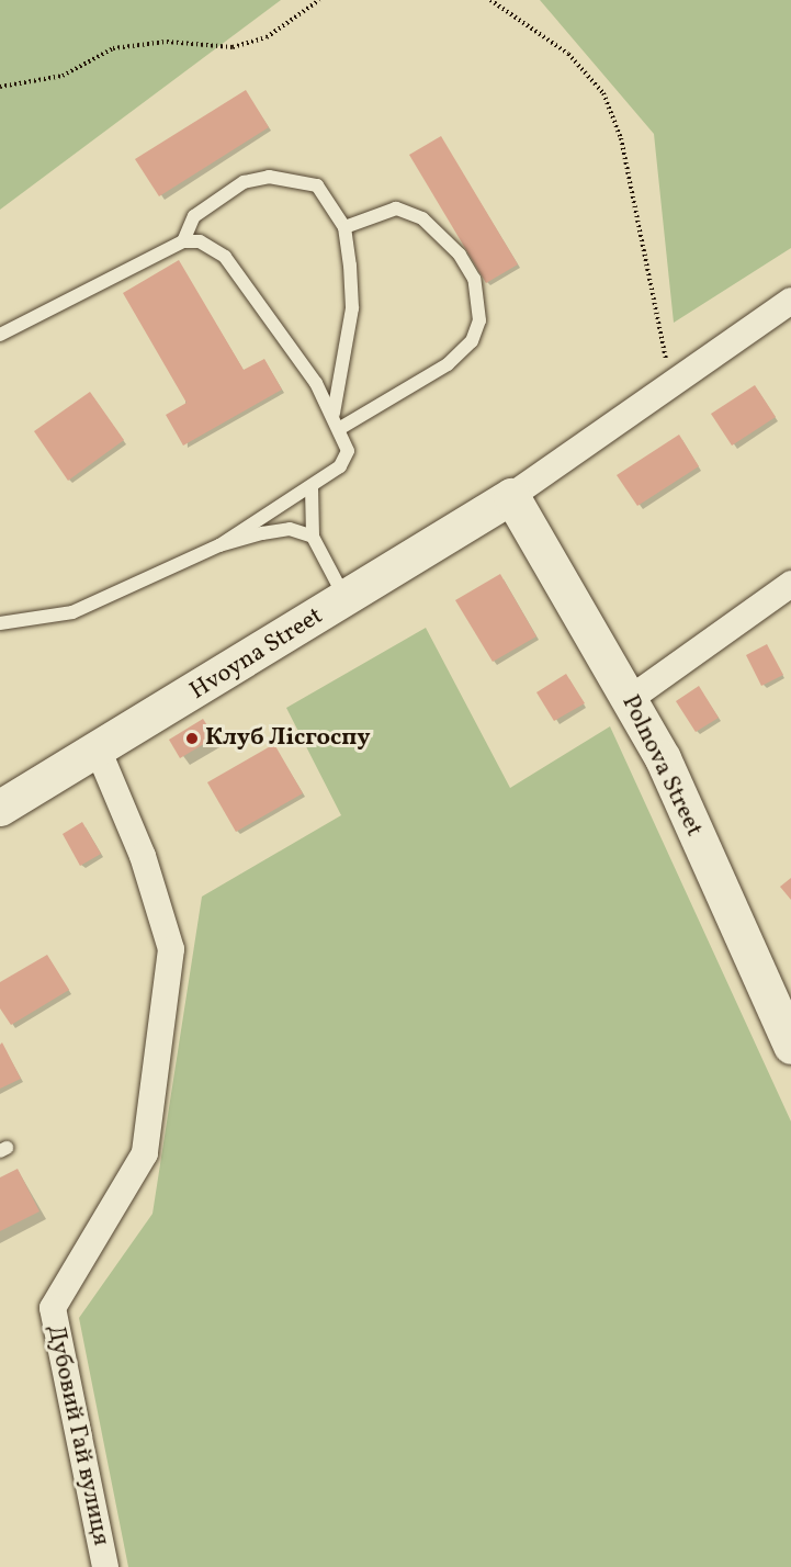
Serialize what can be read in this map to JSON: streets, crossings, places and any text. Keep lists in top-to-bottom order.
{
  "streets": {
    "street": ["Hvoyna Street", "Polnova Street", "Дубовий Гай вулиця"]
  },
  "crossings": [
    ["Hvoyna Street", "Polnova Street"],
    ["Hvoyna Street", "Дубовий Гай вулиця"]
  ],
  "places": ["Клуб Лісгоспу"]
}
